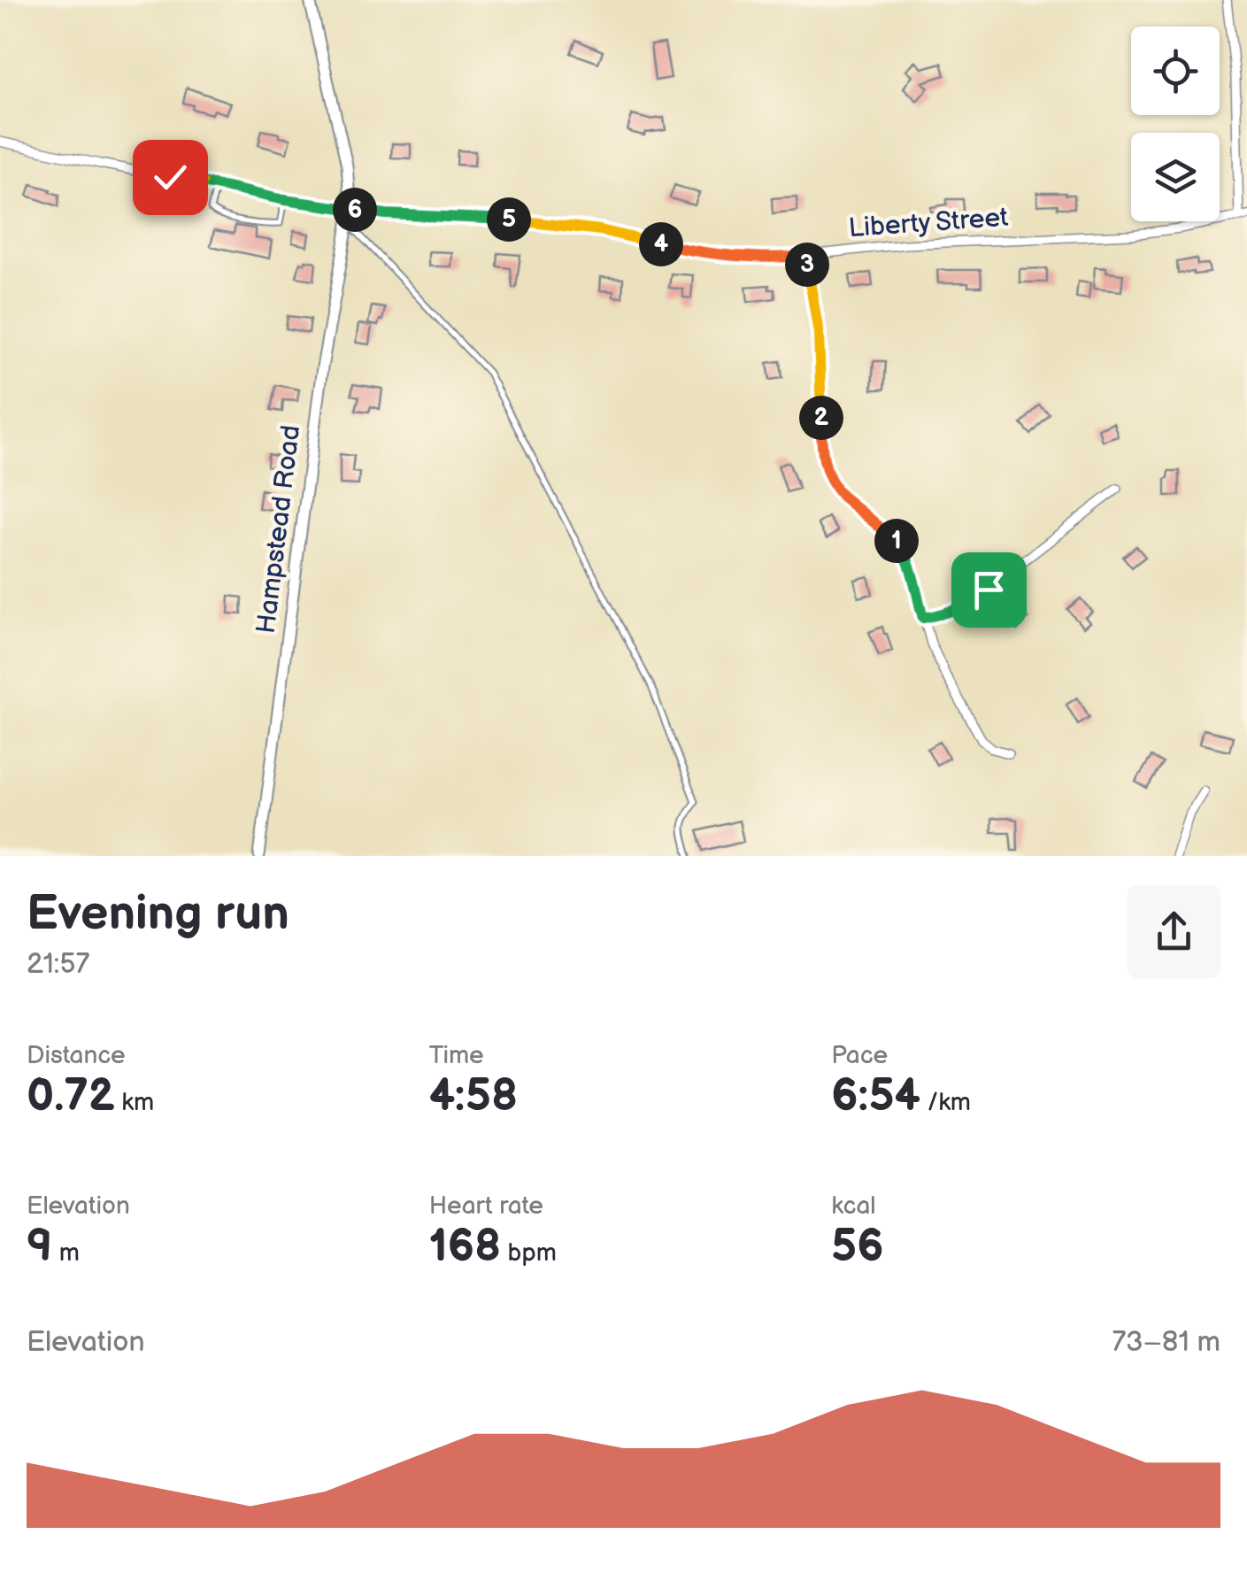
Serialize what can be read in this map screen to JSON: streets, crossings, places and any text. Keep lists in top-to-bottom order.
{
  "streets": {
    "street": ["Liberty Street", "Hampstead Road"]
  },
  "crossings": [
    ["Liberty Street", "Hampstead Road"]
  ],
  "page": {
    "pins": [
      "6",
      "5",
      "4",
      "3",
      "2",
      "1"
    ],
    "heading": ["Evening run", "21:57"],
    "stats": [
      ["Distance", "0.72 km"],
      ["Time", "4:58"],
      ["Pace", "6:54 /km"],
      ["Elevation", "9 m"],
      ["Heart rate", "168 bpm"],
      ["kcal", "56"]
    ],
    "chart": ["Elevation", "73–81 m"]
  }
}
